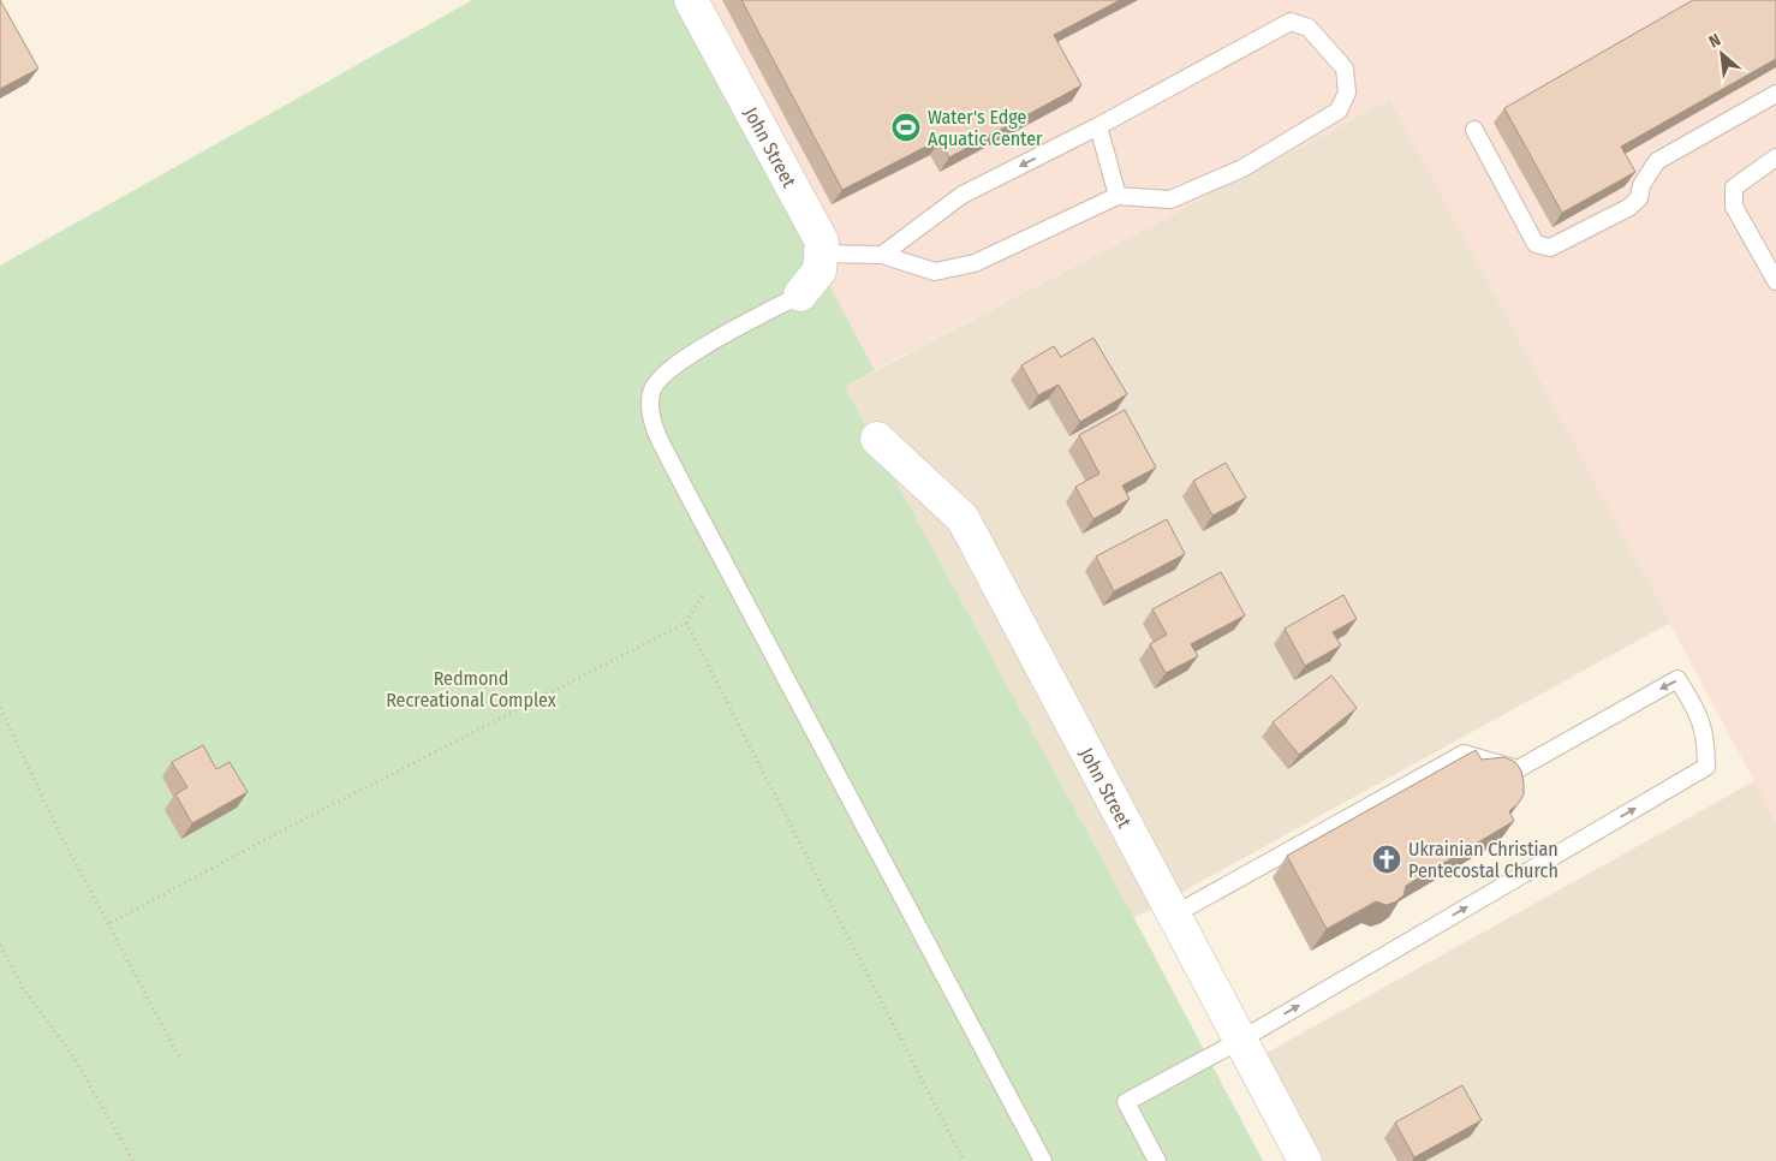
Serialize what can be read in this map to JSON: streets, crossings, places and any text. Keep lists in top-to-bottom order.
{
  "streets": {
    "street": ["John Street"]
  },
  "parks": ["Redmond Recreational Complex"],
  "places": {
    "sports": ["Water's Edge Aquatic Center"],
    "church": ["Ukrainian Christian Pentecostal Church"]
  },
  "north": "top left"
}
